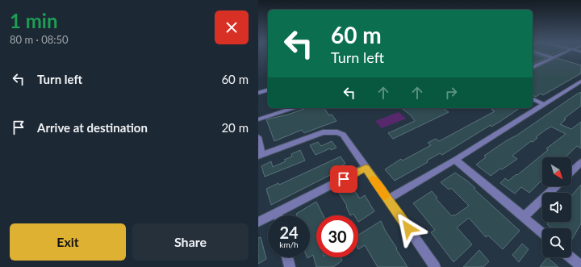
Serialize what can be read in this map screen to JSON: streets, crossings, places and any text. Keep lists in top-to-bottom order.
{
  "north": "bottom right",
  "page": {
    "heading": ["1 min", "80 m · 08:50"],
    "turn": ["60 m", "Turn left"],
    "list": [
      {
        "name": "Turn left",
        "value": "60 m"
      },
      {
        "name": "Arrive at destination",
        "value": "20 m"
      }
    ],
    "speed": "24 km/h",
    "limit": "30",
    "buttons": ["Exit", "Share"]
  }
}
